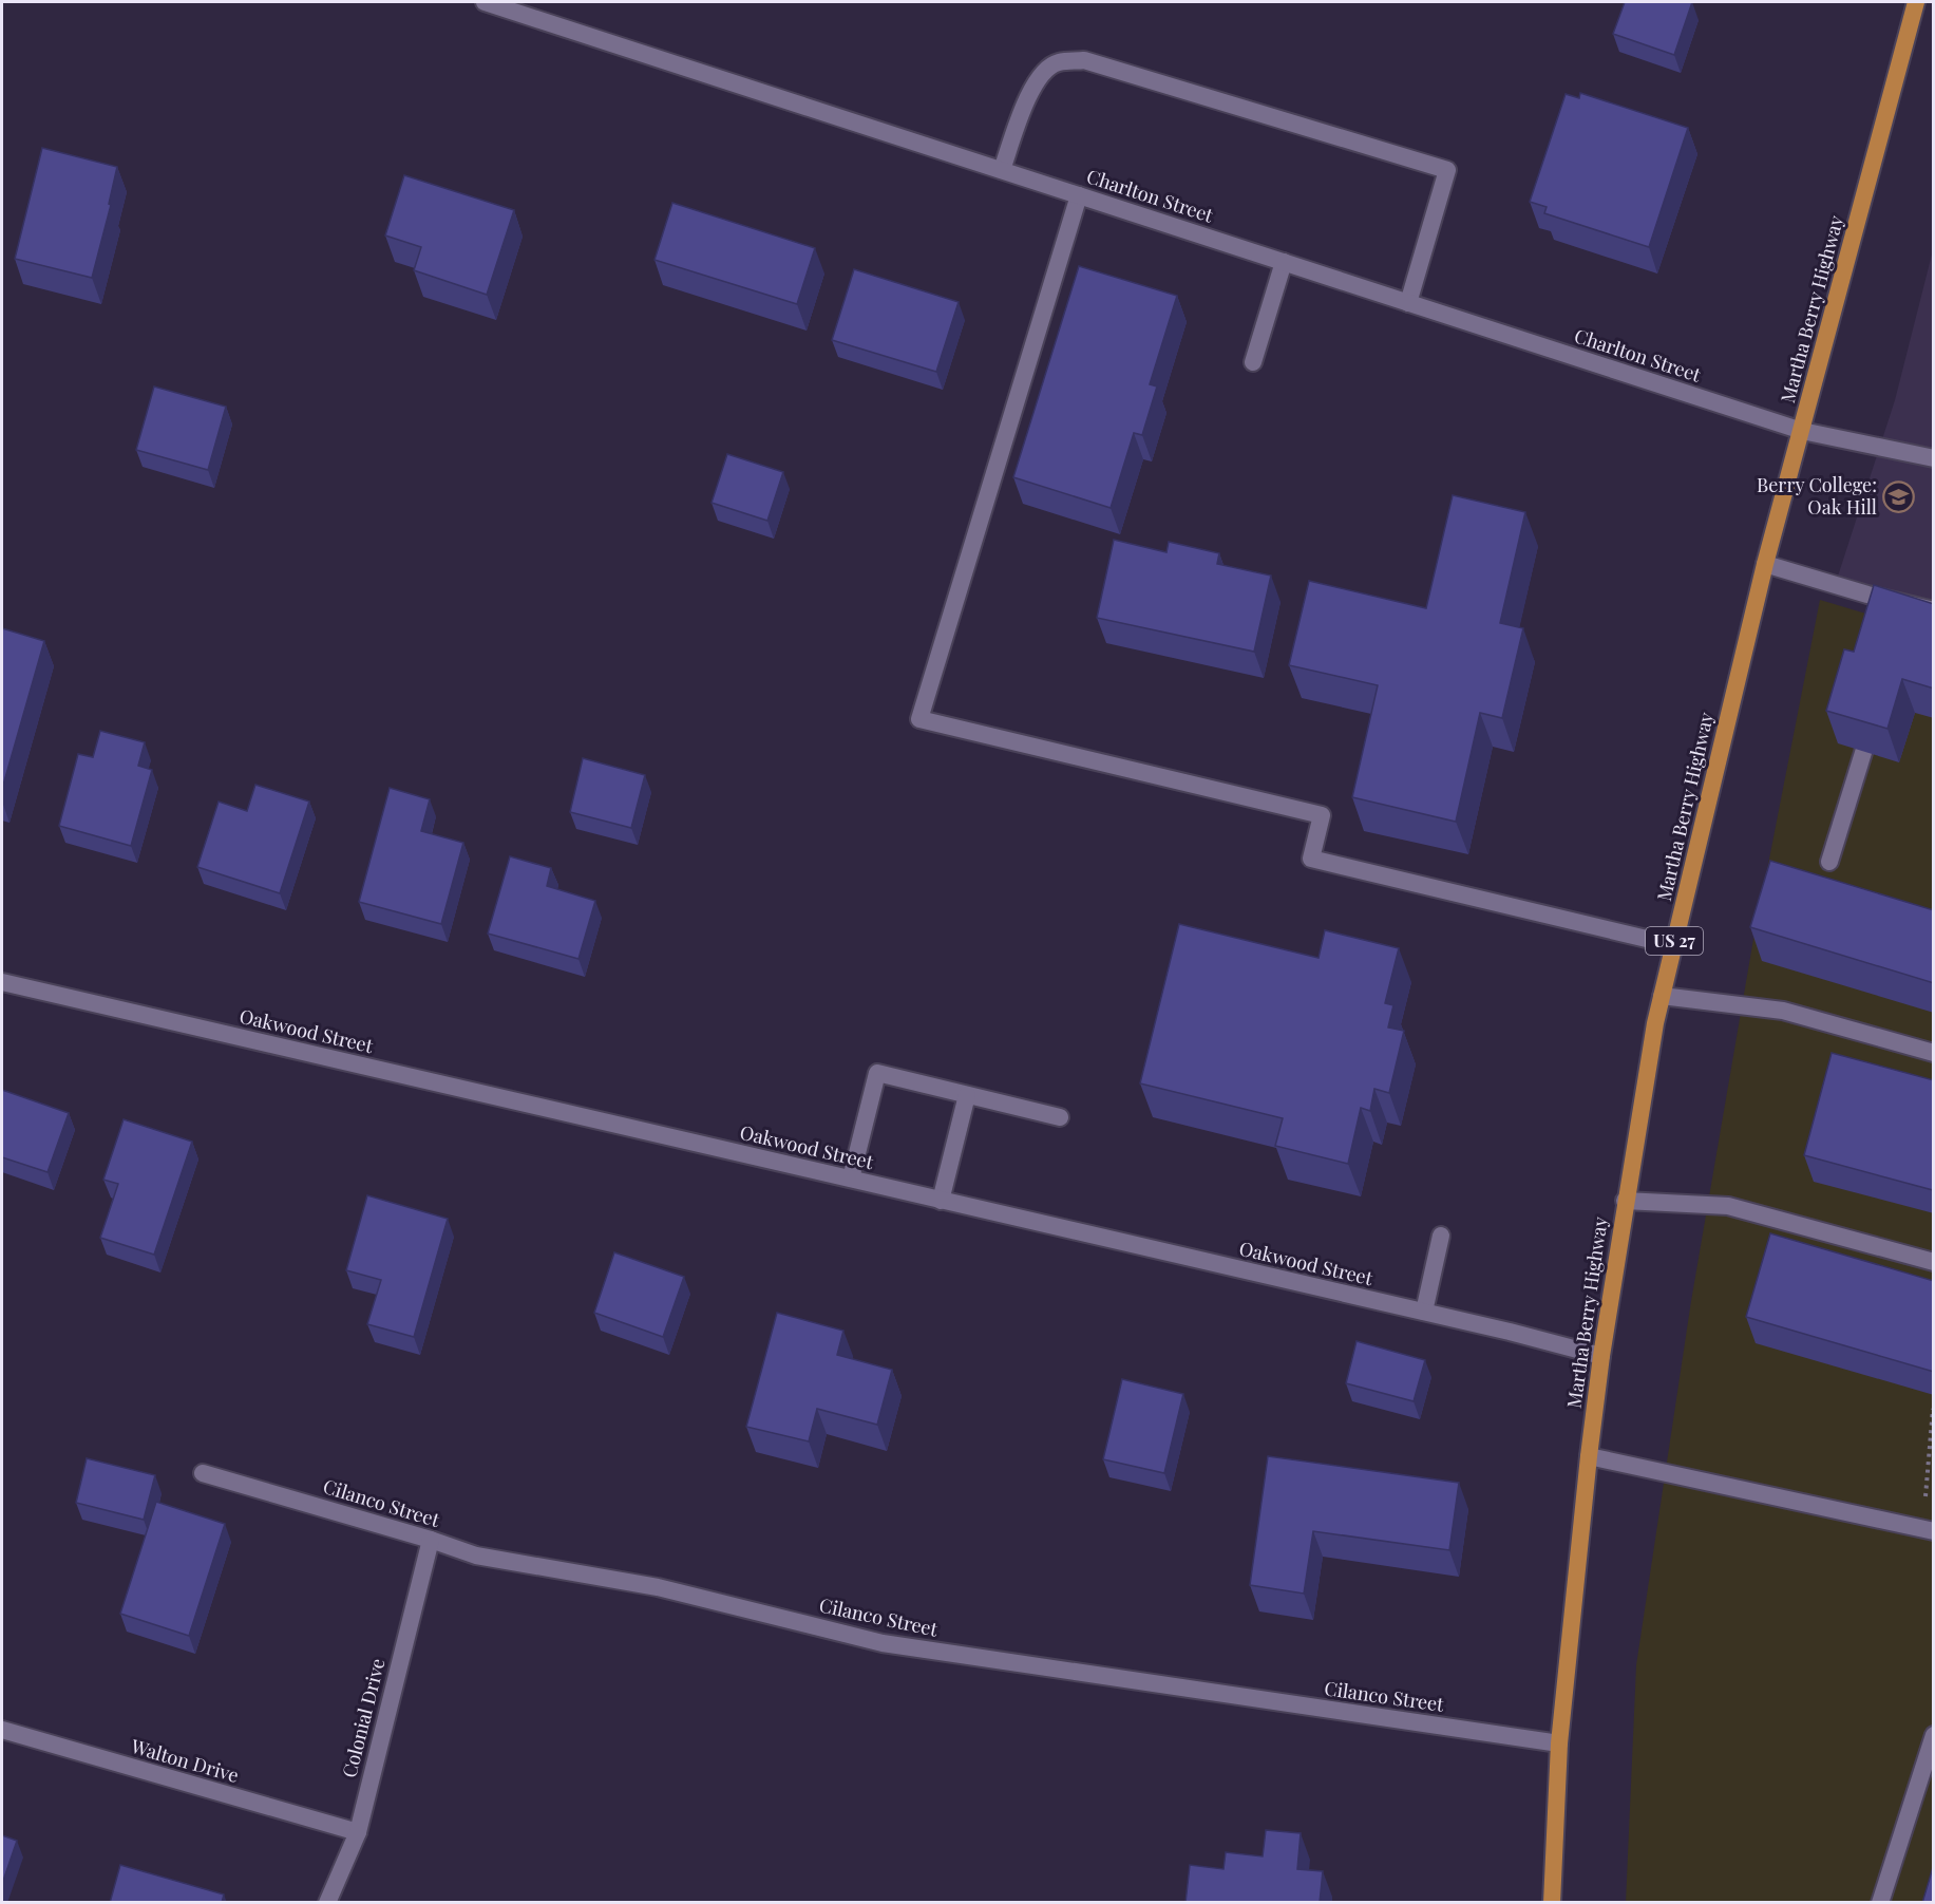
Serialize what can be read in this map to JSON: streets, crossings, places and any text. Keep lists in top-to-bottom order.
{
  "streets": {
    "main road": ["Martha Berry Highway", "US 27"],
    "street": [
      "Charlton Street",
      "Oakwood Street",
      "Cilanco Street",
      "Colonial Drive",
      "Walton Drive"
    ]
  },
  "crossings": [
    ["Charlton Street", "Martha Berry Highway"],
    ["Martha Berry Highway", "Oakwood Street"],
    ["Martha Berry Highway", "Cilanco Street"],
    ["Cilanco Street", "Colonial Drive"],
    ["Colonial Drive", "Walton Drive"]
  ],
  "places": {
    "school or university": ["Berry College: Oak Hill"]
  }
}
